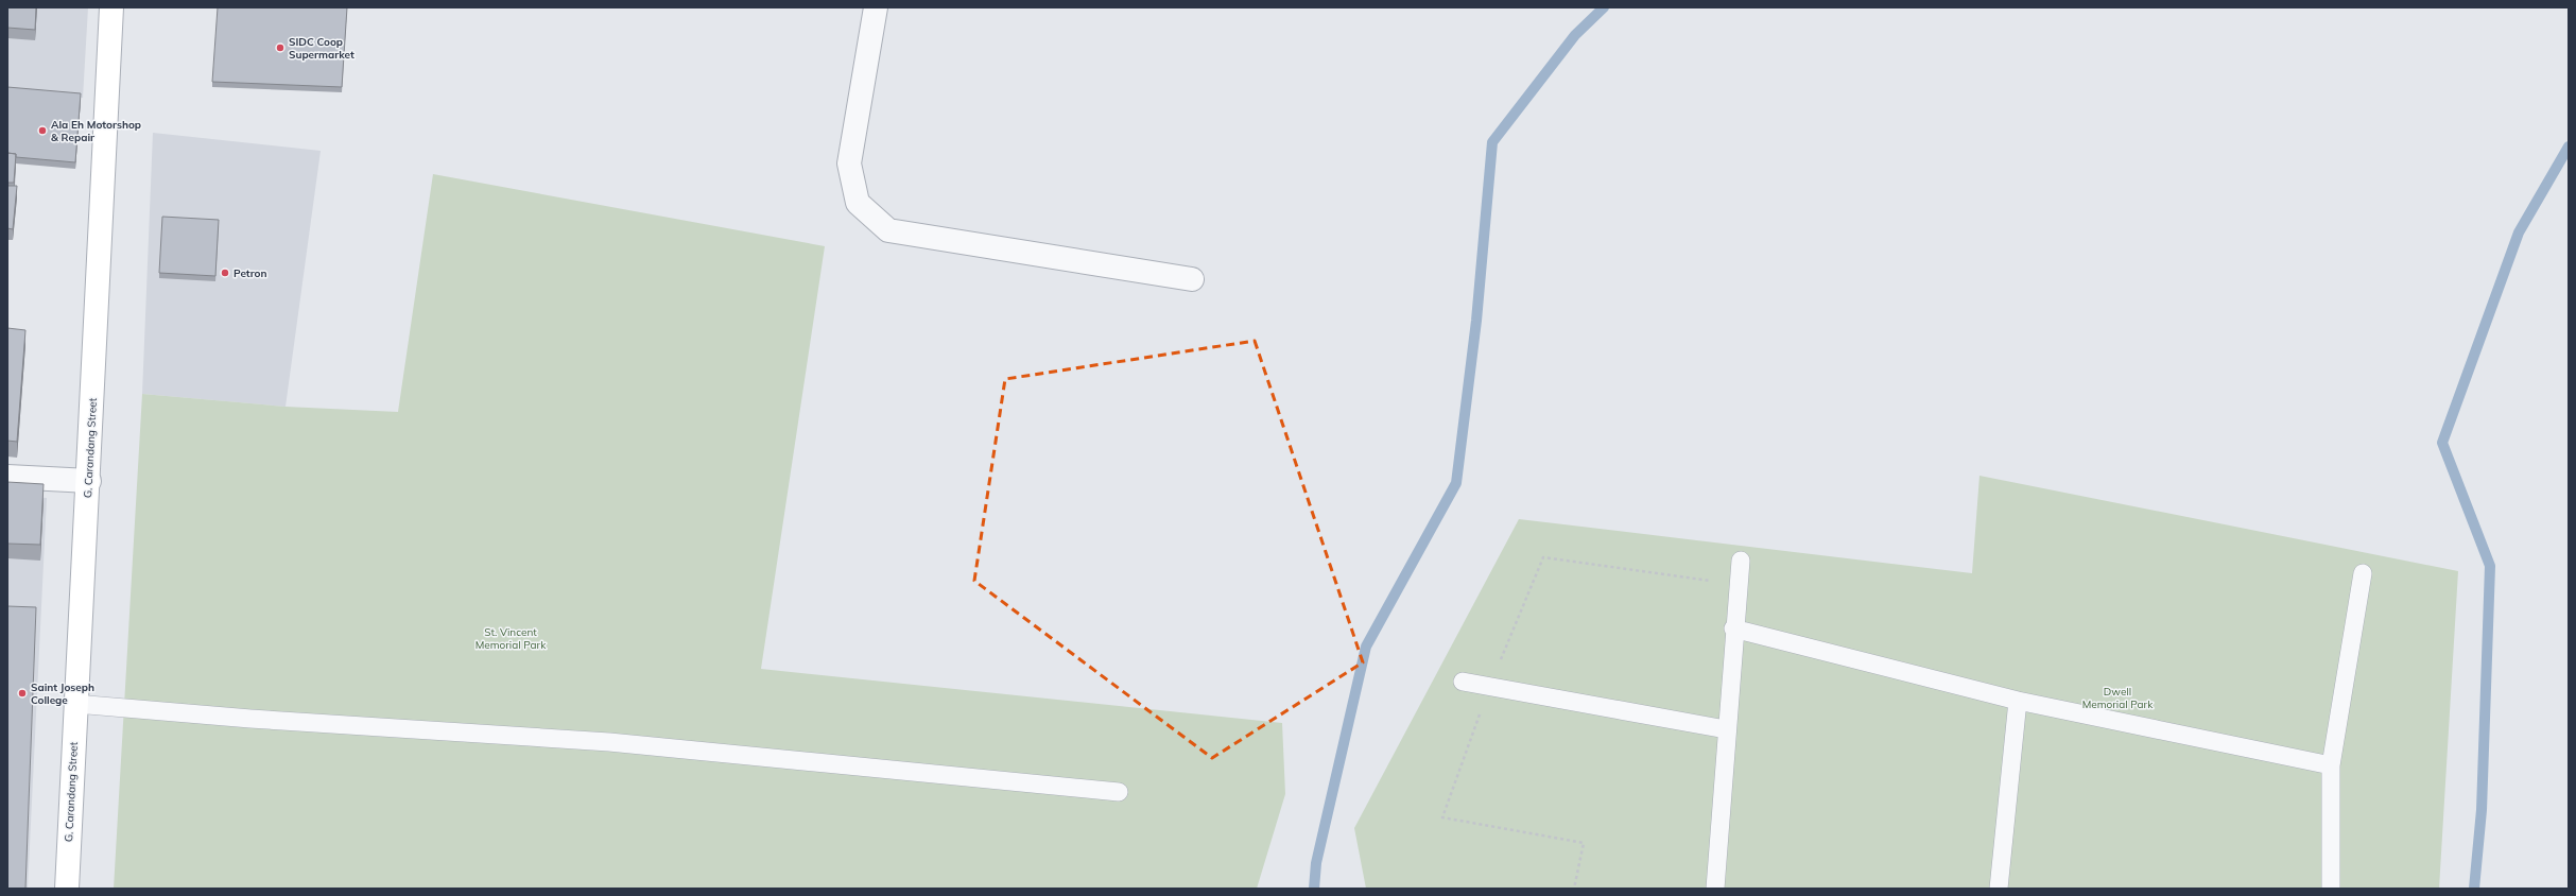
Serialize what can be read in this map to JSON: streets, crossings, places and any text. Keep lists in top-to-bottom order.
{
  "streets": {
    "main road": ["G. Carandang Street"]
  },
  "parks": ["St. Vincent Memorial Park", "Dwell Memorial Park"],
  "places": [
    "SIDC Coop Supermarket",
    "Ala Eh Motorshop & Repair",
    "Petron",
    "Saint Joseph College"
  ]
}
